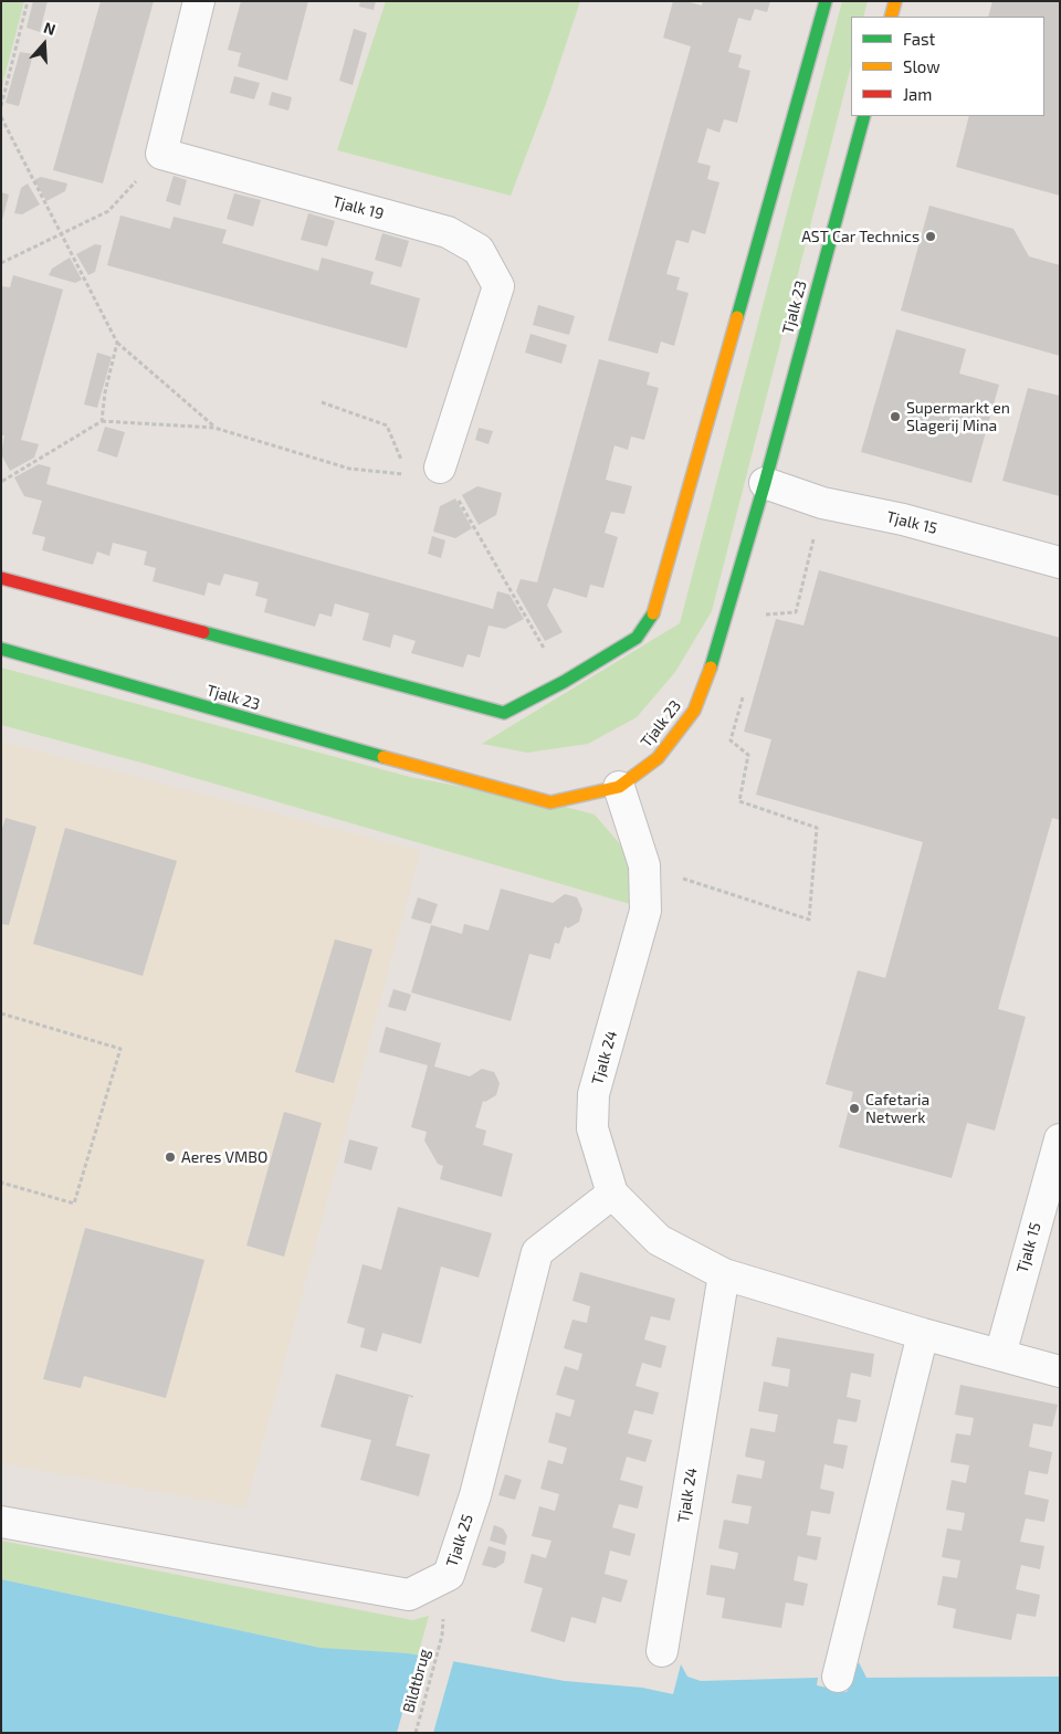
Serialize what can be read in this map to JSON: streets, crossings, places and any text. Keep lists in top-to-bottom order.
{
  "streets": {
    "street": [
      "Tjalk 19",
      "Tjalk 23",
      "Tjalk 15",
      "Tjalk 24",
      "Tjalk 25"
    ],
    "path": ["Bildtbrug"]
  },
  "crossings": [
    ["Tjalk 23", "Tjalk 15"],
    ["Tjalk 23", "Tjalk 24"],
    ["Tjalk 15", "Tjalk 24"],
    ["Tjalk 24", "Tjalk 25"]
  ],
  "places": [
    "AST Car Technics",
    "Supermarkt en Slagerij Mina",
    "Cafetaria Netwerk",
    "Aeres VMBO"
  ],
  "legend": ["Fast", "Slow", "Jam"],
  "north": "top"
}
